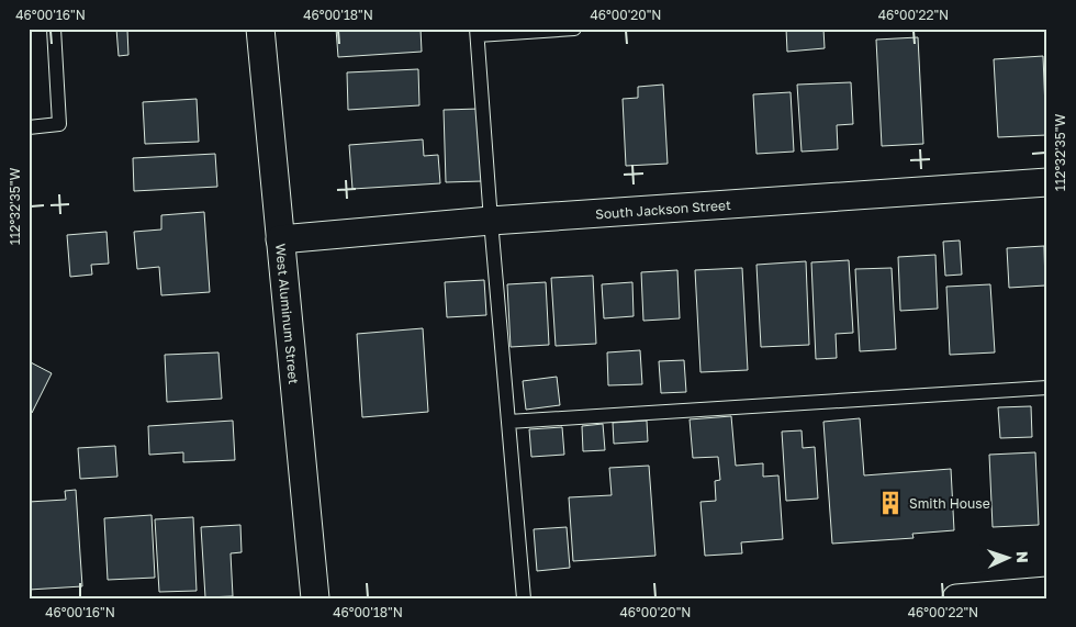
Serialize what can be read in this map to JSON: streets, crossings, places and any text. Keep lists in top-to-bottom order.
{
  "streets": {
    "street": ["South Jackson Street", "West Aluminum Street"]
  },
  "crossings": [
    ["South Jackson Street", "West Aluminum Street"]
  ],
  "places": {
    "building": ["Smith House"]
  },
  "north": "right",
  "coordinates": [
    "46°00'16\"N",
    "46°00'18\"N",
    "46°00'20\"N",
    "46°00'22\"N",
    "112°32'35\"W"
  ]
}
